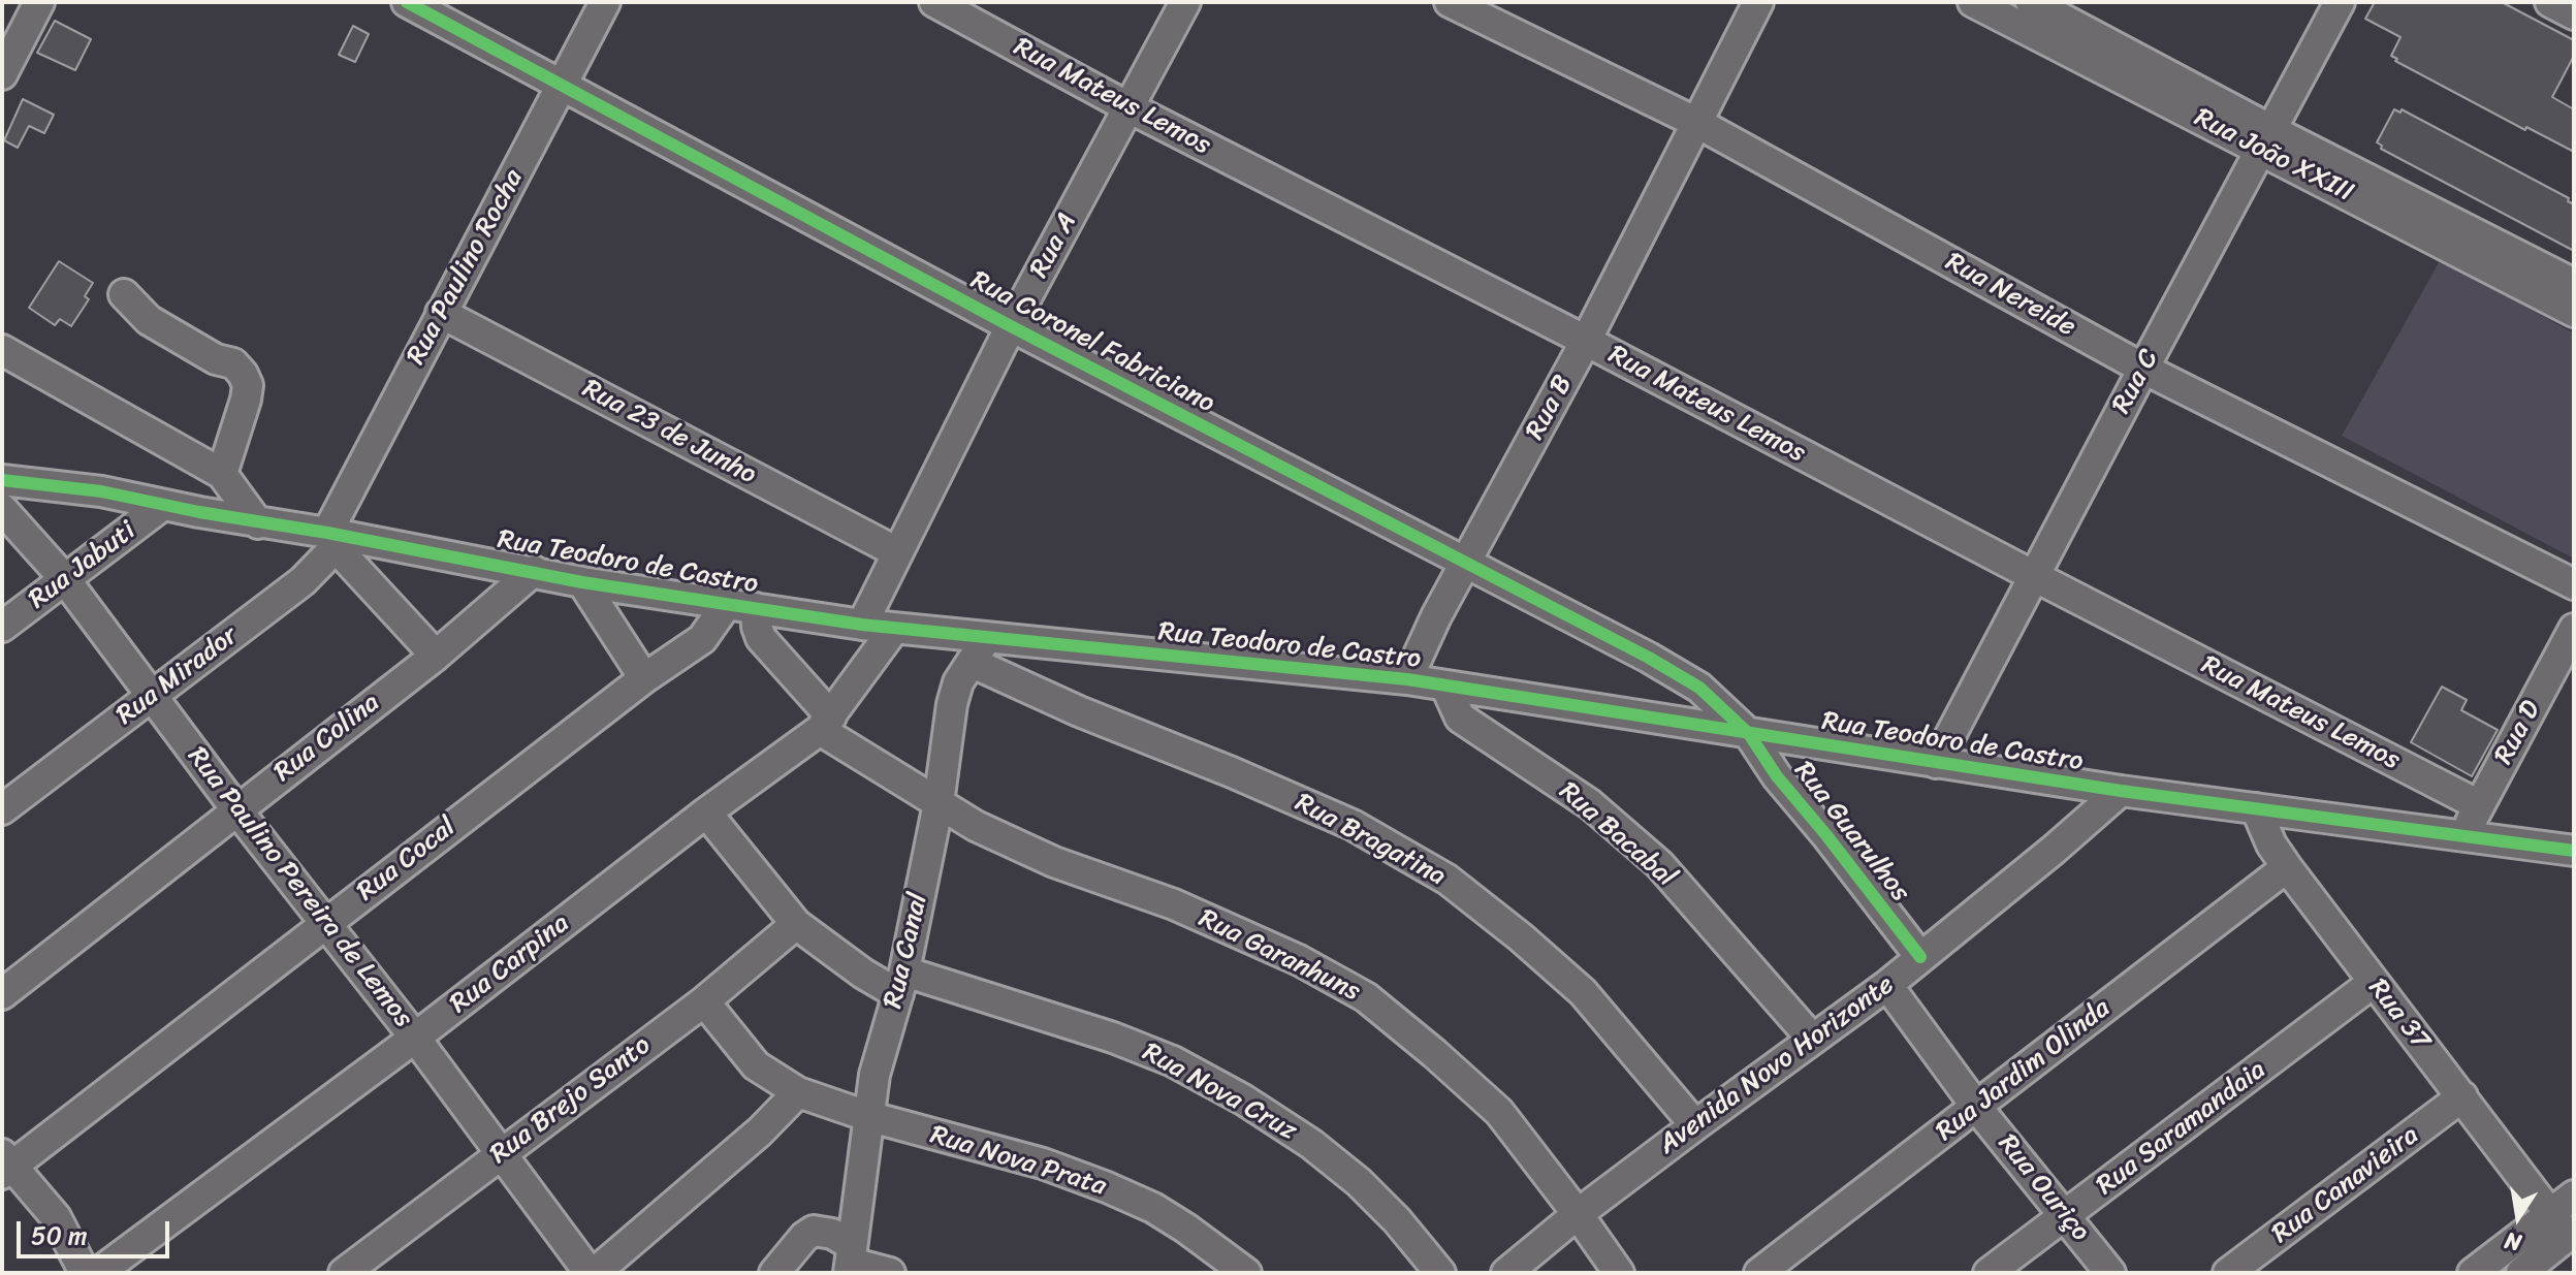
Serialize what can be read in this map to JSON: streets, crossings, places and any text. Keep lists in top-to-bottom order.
{
  "streets": {
    "street": [
      "Rua Mateus Lemos",
      "Rua João XXIII",
      "Rua A",
      "Rua Paulino Rocha",
      "Rua Nereide",
      "Rua Coronel Fabriciano",
      "Rua C",
      "Rua B",
      "Rua 23 de Junho",
      "Rua Teodoro de Castro",
      "Rua Jabuti",
      "Rua Mirador",
      "Rua D",
      "Rua Colina",
      "Rua Guarulhos",
      "Rua Bacabal",
      "Rua Bragatina",
      "Rua Cocal",
      "Rua Paulino Pereira de Lemos",
      "Rua Canal",
      "Rua Garanhuns",
      "Rua Carpina",
      "Rua 37",
      "Avenida Novo Horizonte",
      "Rua Jardim Olinda",
      "Rua Nova Cruz",
      "Rua Brejo Santo",
      "Rua Saramandaia",
      "Rua Nova Prata",
      "Rua Canavieira",
      "Rua Ouriço"
    ]
  },
  "crossings": [
    ["Rua Mateus Lemos", "Rua A"],
    ["Rua Mateus Lemos", "Rua C"],
    ["Rua Mateus Lemos", "Rua B"],
    ["Rua Mateus Lemos", "Rua D"],
    ["Rua João XXIII", "Rua C"],
    ["Rua A", "Rua Coronel Fabriciano"],
    ["Rua A", "Rua 23 de Junho"],
    ["Rua A", "Rua Teodoro de Castro"],
    ["Rua Paulino Rocha", "Rua Coronel Fabriciano"],
    ["Rua Paulino Rocha", "Rua 23 de Junho"],
    ["Rua Paulino Rocha", "Rua Teodoro de Castro"],
    ["Rua Paulino Rocha", "Rua Mirador"],
    ["Rua Nereide", "Rua C"],
    ["Rua Nereide", "Rua B"],
    ["Rua Coronel Fabriciano", "Rua B"],
    ["Rua Coronel Fabriciano", "Rua Teodoro de Castro"],
    ["Rua Coronel Fabriciano", "Rua Guarulhos"],
    ["Rua C", "Rua Teodoro de Castro"],
    ["Rua B", "Rua Teodoro de Castro"],
    ["Rua Teodoro de Castro", "Rua Jabuti"],
    ["Rua Teodoro de Castro", "Rua Mirador"],
    ["Rua Teodoro de Castro", "Rua D"],
    ["Rua Teodoro de Castro", "Rua Colina"],
    ["Rua Teodoro de Castro", "Rua Guarulhos"],
    ["Rua Teodoro de Castro", "Rua Bacabal"],
    ["Rua Teodoro de Castro", "Rua Cocal"],
    ["Rua Teodoro de Castro", "Rua Canal"],
    ["Rua Teodoro de Castro", "Rua Garanhuns"],
    ["Rua Teodoro de Castro", "Rua Carpina"],
    ["Rua Teodoro de Castro", "Rua 37"],
    ["Rua Teodoro de Castro", "Avenida Novo Horizonte"],
    ["Rua Jabuti", "Rua Paulino Pereira de Lemos"],
    ["Rua Mirador", "Rua Paulino Pereira de Lemos"],
    ["Rua Colina", "Rua Paulino Pereira de Lemos"],
    ["Rua Guarulhos", "Avenida Novo Horizonte"],
    ["Rua Bacabal", "Avenida Novo Horizonte"],
    ["Rua Bragatina", "Rua Canal"],
    ["Rua Bragatina", "Avenida Novo Horizonte"],
    ["Rua Cocal", "Rua Paulino Pereira de Lemos"],
    ["Rua Paulino Pereira de Lemos", "Rua Carpina"],
    ["Rua Paulino Pereira de Lemos", "Rua Brejo Santo"],
    ["Rua Canal", "Rua Garanhuns"],
    ["Rua Canal", "Rua Nova Cruz"],
    ["Rua Canal", "Rua Nova Prata"],
    ["Rua Garanhuns", "Rua Carpina"],
    ["Rua Garanhuns", "Avenida Novo Horizonte"],
    ["Rua Carpina", "Rua Nova Cruz"],
    ["Rua 37", "Rua Jardim Olinda"],
    ["Rua 37", "Rua Saramandaia"],
    ["Rua 37", "Rua Canavieira"],
    ["Avenida Novo Horizonte", "Rua Ouriço"],
    ["Rua Jardim Olinda", "Rua Ouriço"],
    ["Rua Nova Cruz", "Rua Brejo Santo"],
    ["Rua Brejo Santo", "Rua Nova Prata"],
    ["Rua Saramandaia", "Rua Ouriço"]
  ],
  "scale_bar": "50 m",
  "north": "bottom"
}
